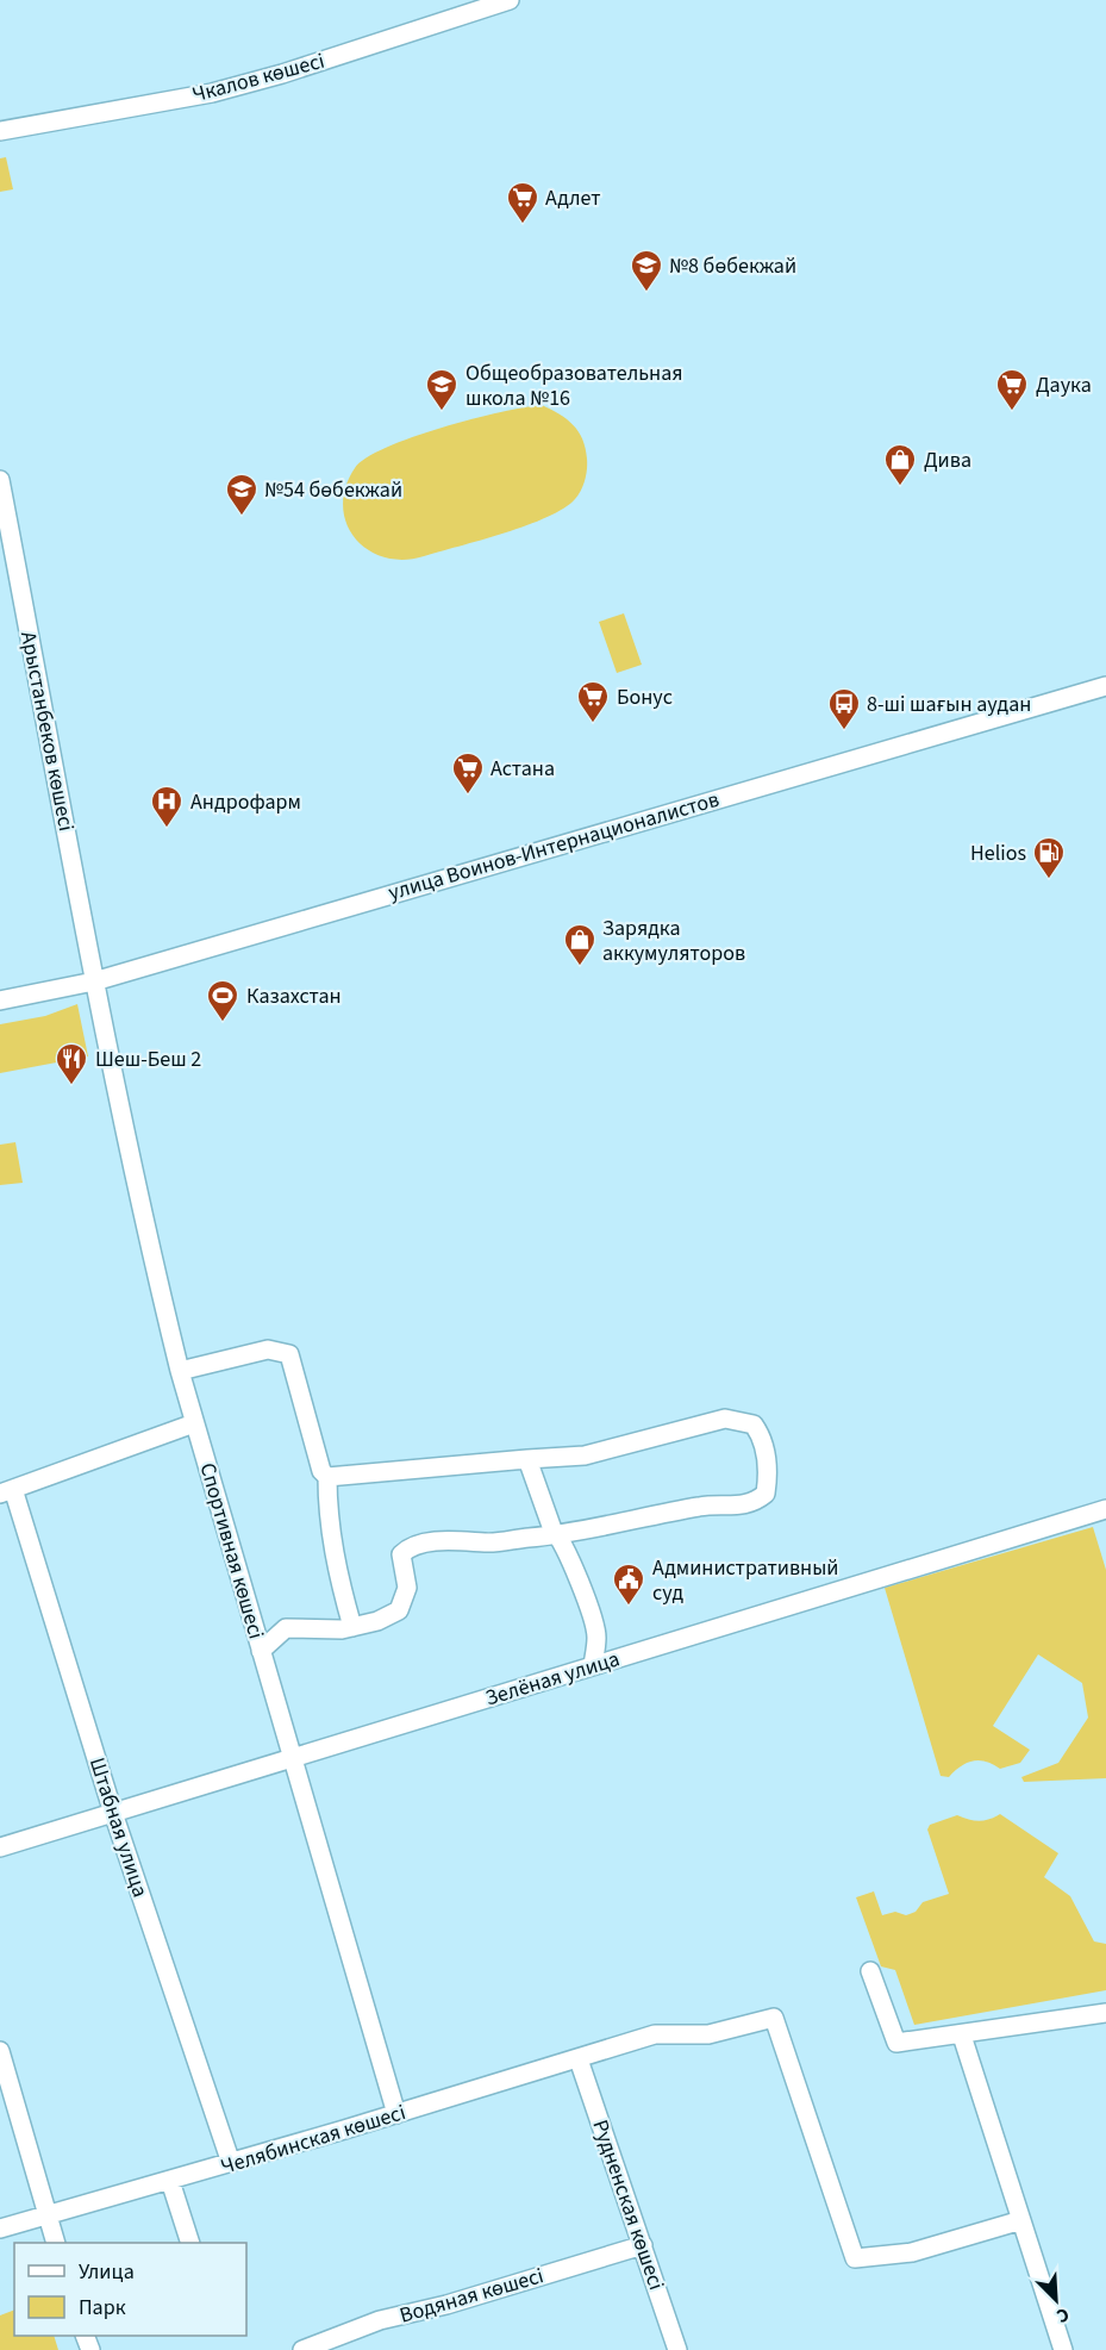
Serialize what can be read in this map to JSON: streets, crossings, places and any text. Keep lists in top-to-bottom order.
{
  "streets": {
    "street": [
      "Чкалов көшесі",
      "Арыстанбеков көшесі",
      "улица Воинов-Интернационалистов",
      "Спортивная көшесі",
      "Зелёная улица",
      "Штабная улица",
      "Челябинская көшесі",
      "Рудненская көшесі",
      "Водяная көшесі"
    ]
  },
  "crossings": [
    ["Арыстанбеков көшесі", "улица Воинов-Интернационалистов"],
    ["Арыстанбеков көшесі", "Спортивная көшесі"],
    ["улица Воинов-Интернационалистов", "Спортивная көшесі"],
    ["Спортивная көшесі", "Зелёная улица"],
    ["Спортивная көшесі", "Челябинская көшесі"],
    ["Зелёная улица", "Штабная улица"],
    ["Штабная улица", "Челябинская көшесі"],
    ["Челябинская көшесі", "Рудненская көшесі"],
    ["Рудненская көшесі", "Водяная көшесі"]
  ],
  "places": {
    "supermarket": [
      "Адлет",
      "Даука",
      "Бонус",
      "Астана"
    ],
    "school or university": ["№8 бөбекжай", "Общеобразовательная школа №16", "№54 бөбекжай"],
    "shop": ["Дива", "Зарядка аккумуляторов"],
    "bus stop": ["8-ші шағын аудан"],
    "hospital": ["Андрофарм"],
    "fuel station": ["Helios"],
    "sports": ["Казахстан"],
    "restaurant": ["Шеш-Беш 2"],
    "public building": ["Административный суд"]
  },
  "legend": ["Улица", "Парк"],
  "north": "bottom right"
}
